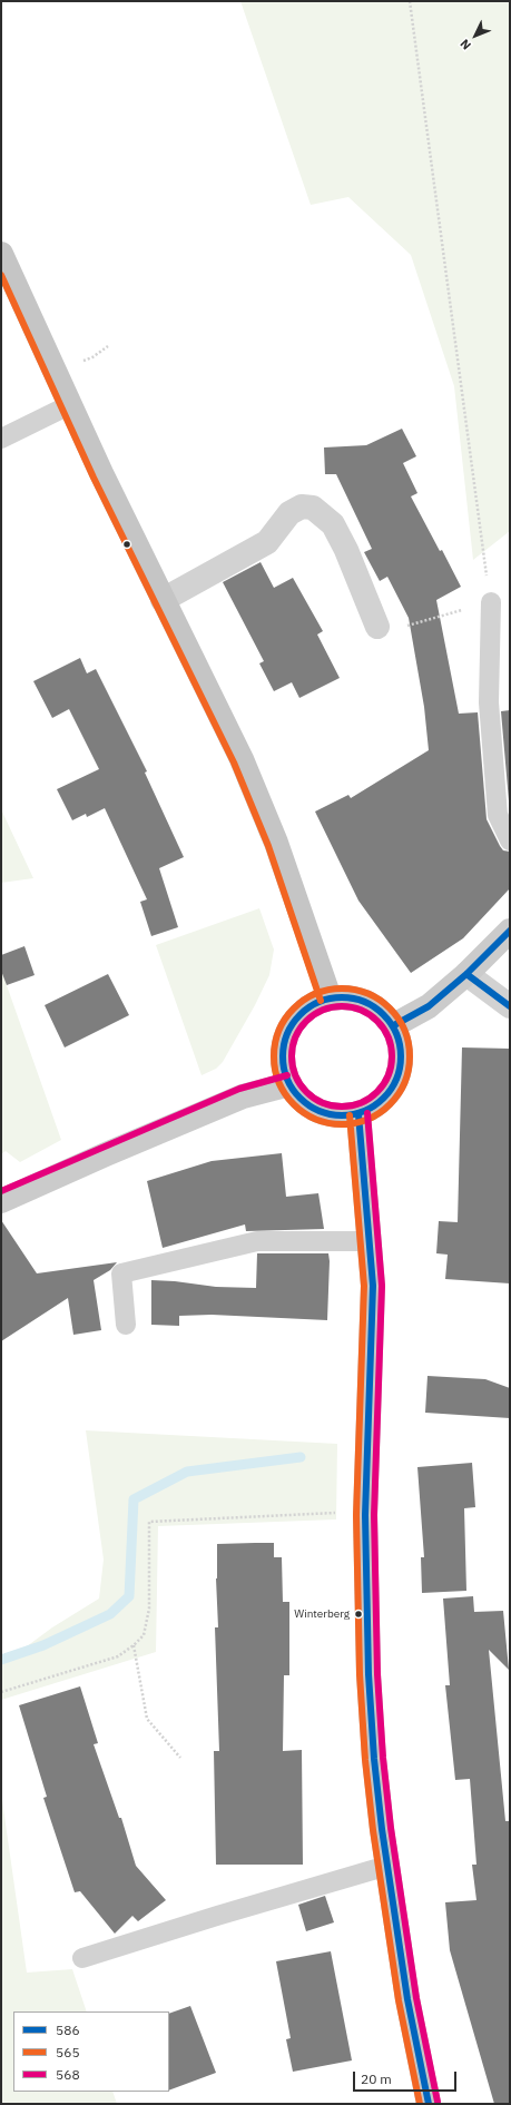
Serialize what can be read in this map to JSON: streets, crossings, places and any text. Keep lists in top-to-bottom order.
{
  "places": ["Winterberg"],
  "lines": ["transit line 565", "transit line 586", "transit line 568"],
  "legend": ["586", "565", "568"],
  "scale_bar": "20 m",
  "north": "bottom left"
}
